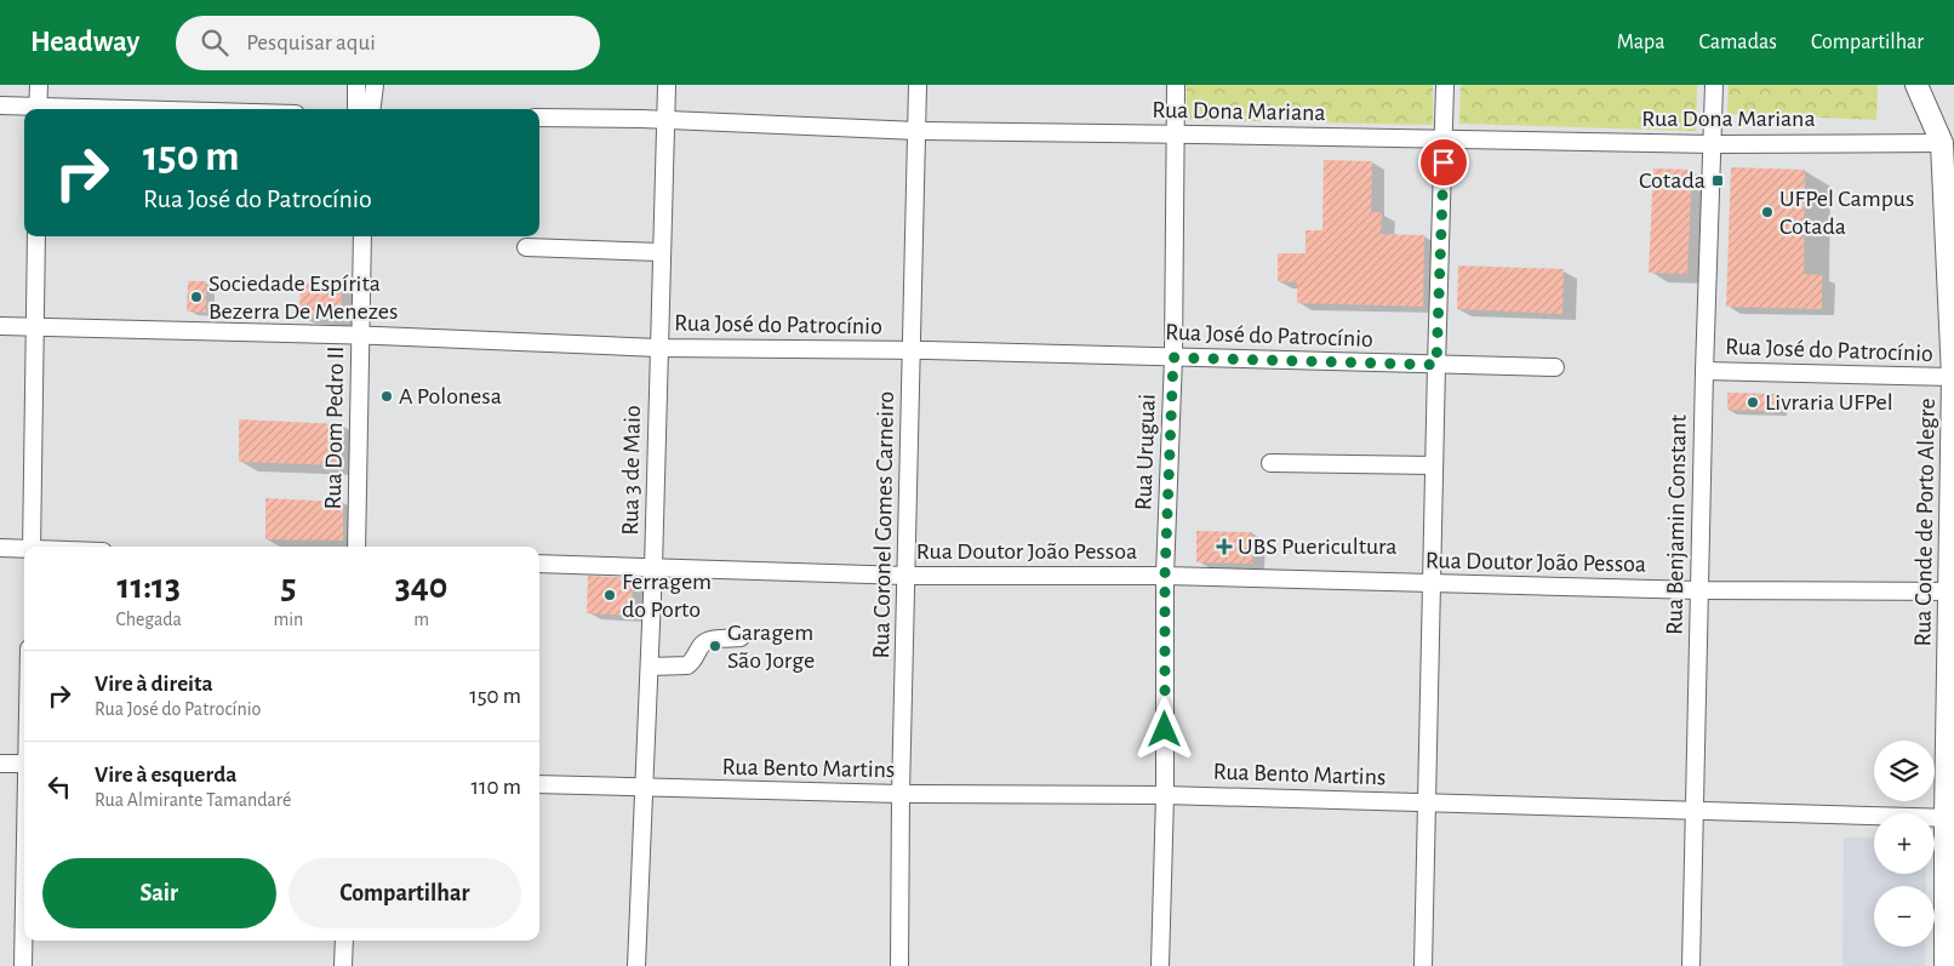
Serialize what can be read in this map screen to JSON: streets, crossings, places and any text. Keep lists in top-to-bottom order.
{
  "streets": {
    "main road": ["Rua Conde de Porto Alegre"],
    "street": [
      "Rua Dona Mariana",
      "Rua José do Patrocínio",
      "Rua Dom Pedro II",
      "Rua Uruguai",
      "Rua 3 de Maio",
      "Rua Coronel Gomes Carneiro",
      "Rua Benjamin Constant",
      "Rua Doutor João Pessoa",
      "Rua Bento Martins"
    ]
  },
  "crossings": [
    ["Rua Dona Mariana", "Rua Uruguai"],
    ["Rua Dona Mariana", "Rua 3 de Maio"],
    ["Rua Dona Mariana", "Rua Conde de Porto Alegre"],
    ["Rua Dona Mariana", "Rua Coronel Gomes Carneiro"],
    ["Rua Dona Mariana", "Rua Benjamin Constant"],
    ["Rua José do Patrocínio", "Rua Dom Pedro II"],
    ["Rua José do Patrocínio", "Rua Uruguai"],
    ["Rua José do Patrocínio", "Rua 3 de Maio"],
    ["Rua José do Patrocínio", "Rua Conde de Porto Alegre"],
    ["Rua José do Patrocínio", "Rua Coronel Gomes Carneiro"],
    ["Rua José do Patrocínio", "Rua Benjamin Constant"],
    ["Rua Uruguai", "Rua Doutor João Pessoa"],
    ["Rua Uruguai", "Rua Bento Martins"],
    ["Rua 3 de Maio", "Rua Doutor João Pessoa"],
    ["Rua 3 de Maio", "Rua Bento Martins"],
    ["Rua Conde de Porto Alegre", "Rua Doutor João Pessoa"],
    ["Rua Conde de Porto Alegre", "Rua Bento Martins"],
    ["Rua Coronel Gomes Carneiro", "Rua Doutor João Pessoa"],
    ["Rua Coronel Gomes Carneiro", "Rua Bento Martins"],
    ["Rua Benjamin Constant", "Rua Doutor João Pessoa"],
    ["Rua Benjamin Constant", "Rua Bento Martins"]
  ],
  "places": {
    "transit": ["Cotada"],
    "other": [
      "UFPel Campus Cotada",
      "Sociedade Espírita Bezerra De Menezes",
      "A Polonesa",
      "Livraria UFPel",
      "Ferragem do Porto",
      "Garagem São Jorge"
    ],
    "health": ["UBS Puericultura"]
  },
  "page": {
    "header": "Headway",
    "search": "Pesquisar aqui",
    "nav": ["Mapa", "Camadas", "Compartilhar"],
    "turn": ["150 m", "Rua José do Patrocínio"],
    "eta": [
      "11:13",
      "Chegada",
      "5",
      "min",
      "340",
      "m"
    ],
    "list": [
      {
        "name": "Vire à direita",
        "note": "Rua José do Patrocínio",
        "value": "150 m"
      },
      {
        "name": "Vire à esquerda",
        "note": "Rua Almirante Tamandaré",
        "value": "110 m"
      }
    ],
    "map_buttons": ["+", "−"],
    "buttons": ["Sair", "Compartilhar"]
  }
}
